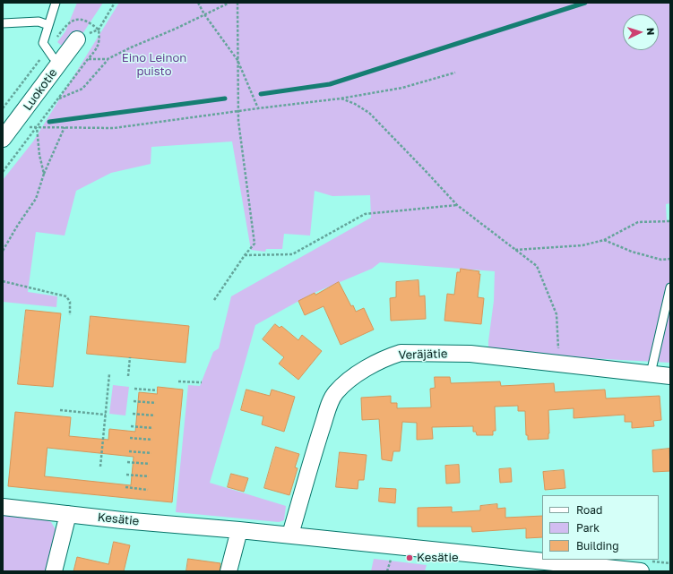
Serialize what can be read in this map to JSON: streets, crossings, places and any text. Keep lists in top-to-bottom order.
{
  "streets": {
    "street": ["Luokotie", "Veräjätie", "Kesätie"]
  },
  "crossings": [
    ["Veräjätie", "Kesätie"]
  ],
  "parks": ["Eino Leinon puisto"],
  "places": ["Kesätie"],
  "legend": ["Road", "Park", "Building"],
  "north": "right"
}
